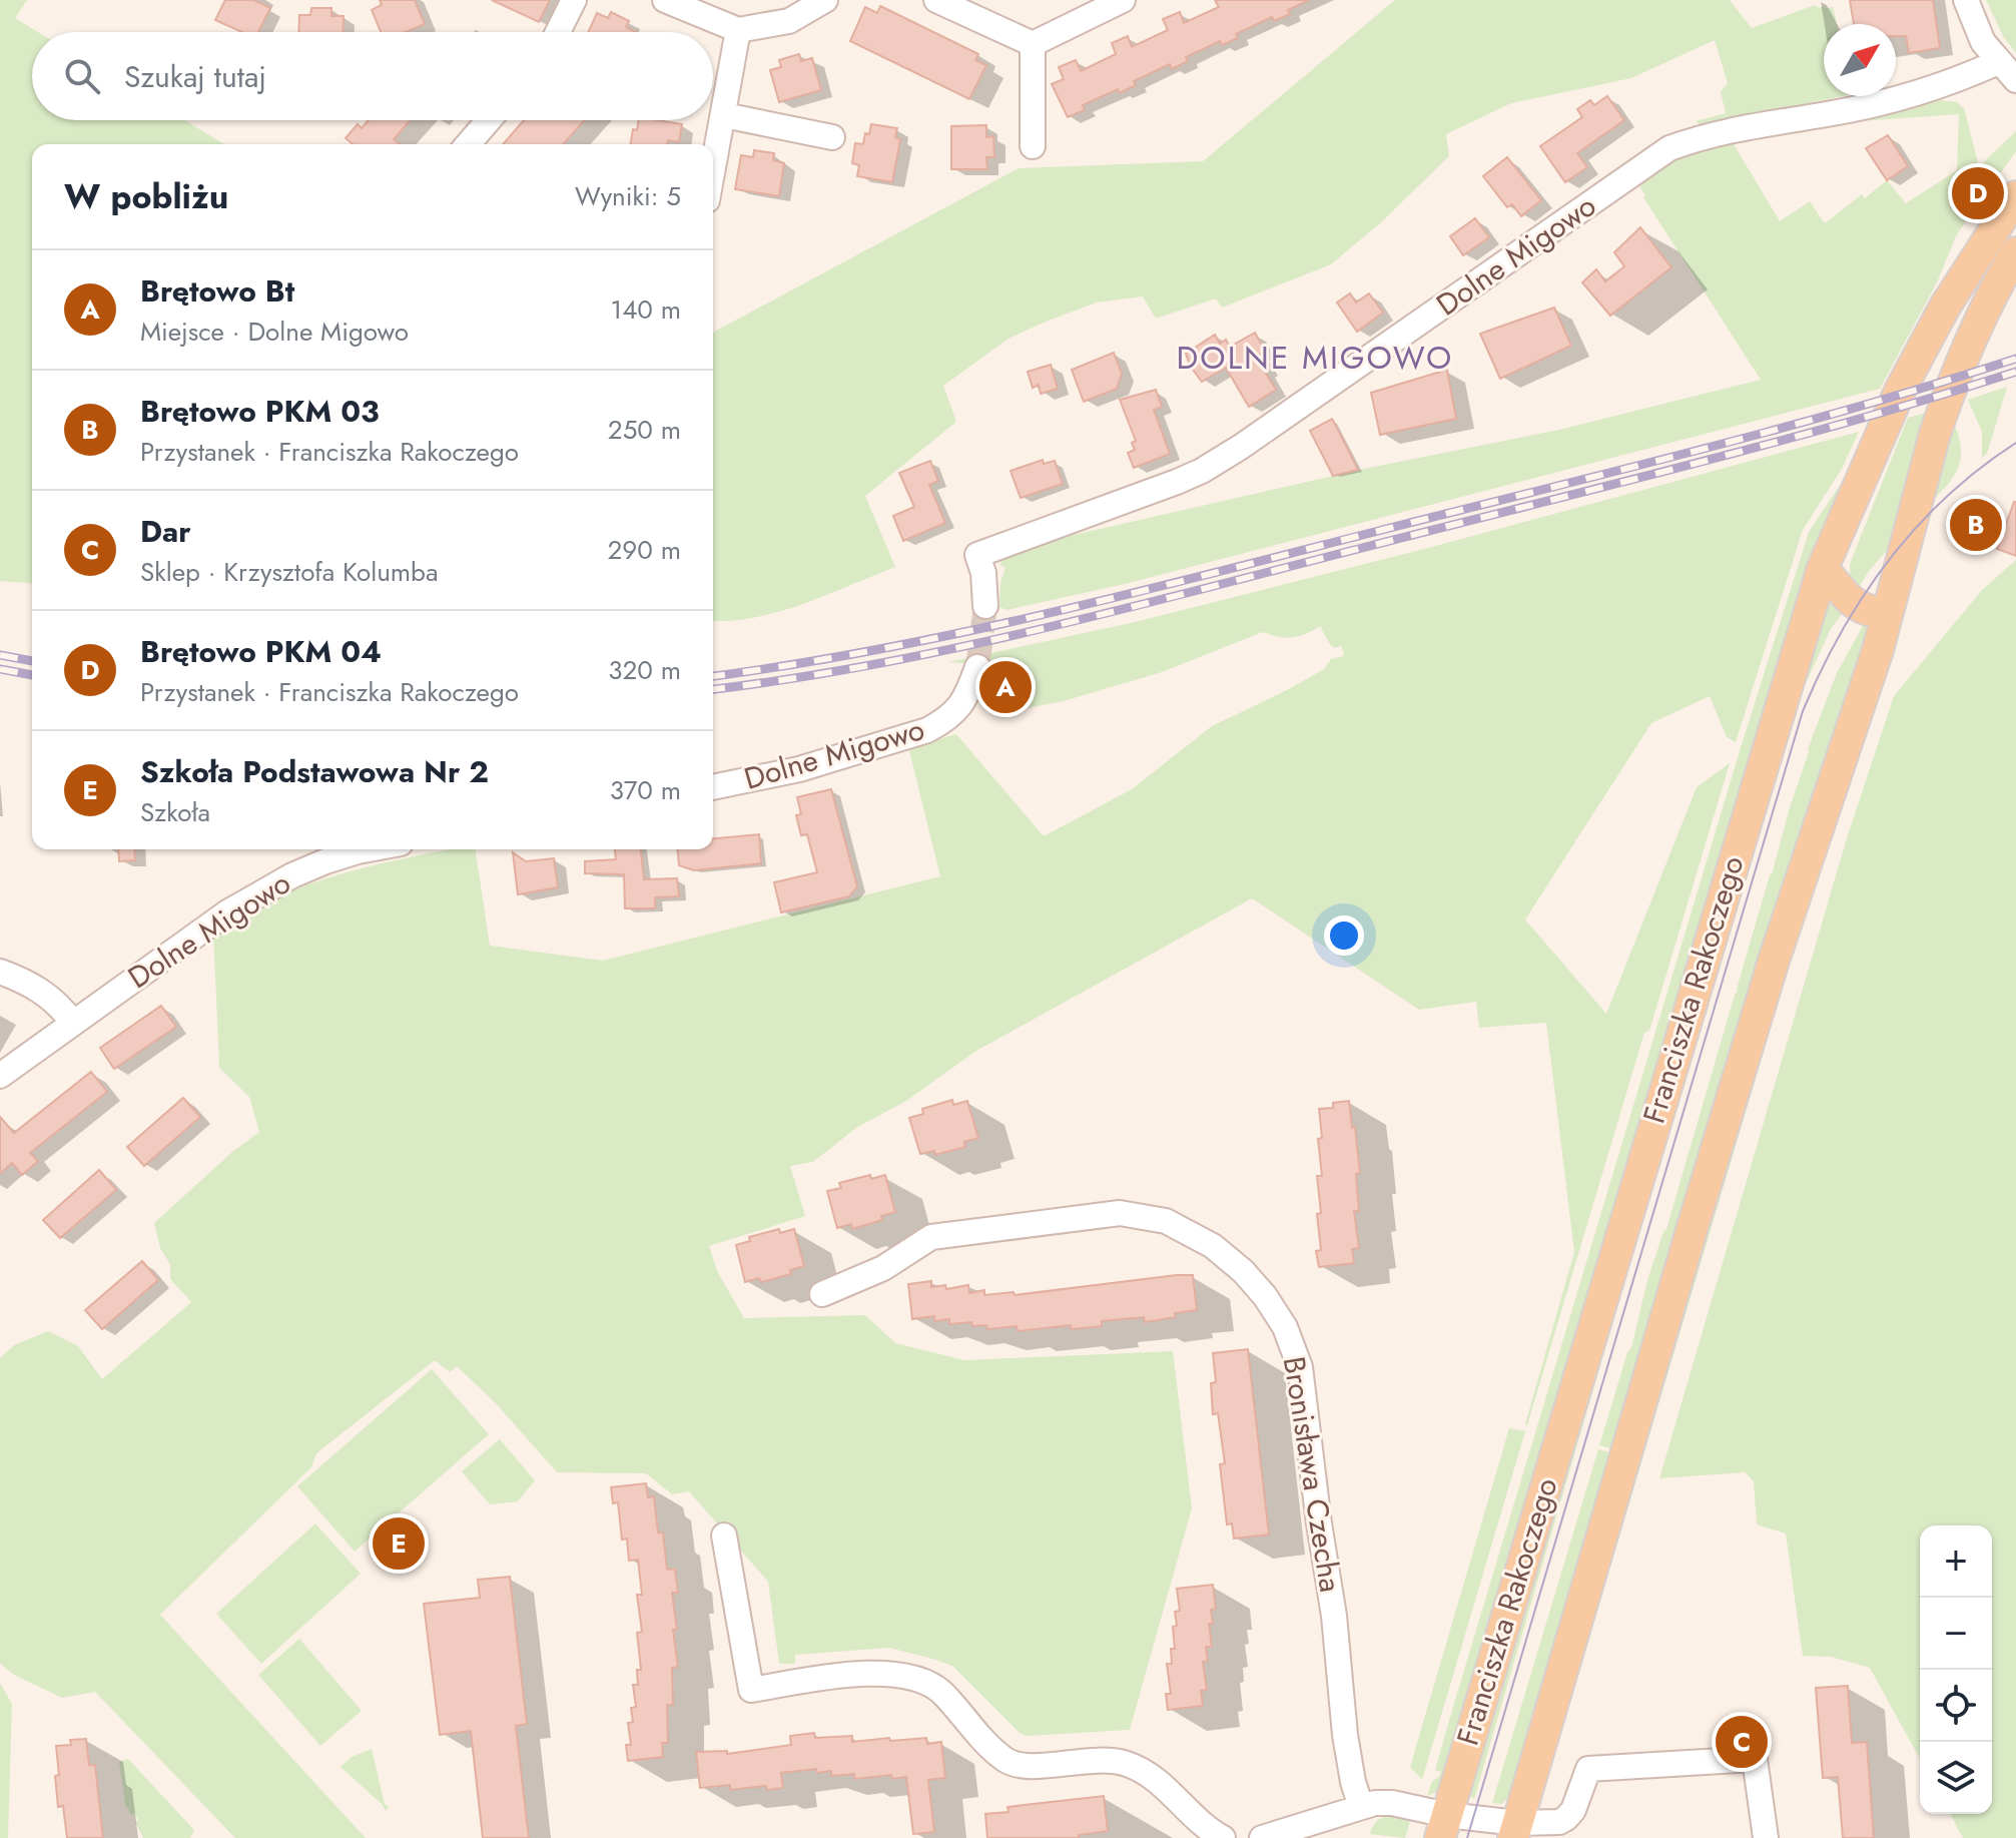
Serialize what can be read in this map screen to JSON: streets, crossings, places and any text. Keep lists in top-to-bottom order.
{
  "streets": {
    "main road": ["Franciszka Rakoczego"],
    "street": ["Dolne Migowo", "Bronisława Czecha"]
  },
  "districts": ["DOLNE MIGOWO"],
  "north": "top right",
  "page": {
    "search": "Szukaj tutaj",
    "heading": ["W pobliżu", "Wyniki: 5"],
    "pins": [
      "D",
      "B",
      "A",
      "E",
      "C"
    ],
    "list": [
      {
        "mark": "A",
        "name": "Brętowo Bt",
        "note": "Miejsce · Dolne Migowo",
        "value": "140 m"
      },
      {
        "mark": "B",
        "name": "Brętowo PKM 03",
        "note": "Przystanek · Franciszka Rakoczego",
        "value": "250 m"
      },
      {
        "mark": "C",
        "name": "Dar",
        "note": "Sklep · Krzysztofa Kolumba",
        "value": "290 m"
      },
      {
        "mark": "D",
        "name": "Brętowo PKM 04",
        "note": "Przystanek · Franciszka Rakoczego",
        "value": "320 m"
      },
      {
        "mark": "E",
        "name": "Szkoła Podstawowa Nr 2",
        "note": "Szkoła",
        "value": "370 m"
      }
    ],
    "map_buttons": ["+", "−"]
  }
}
